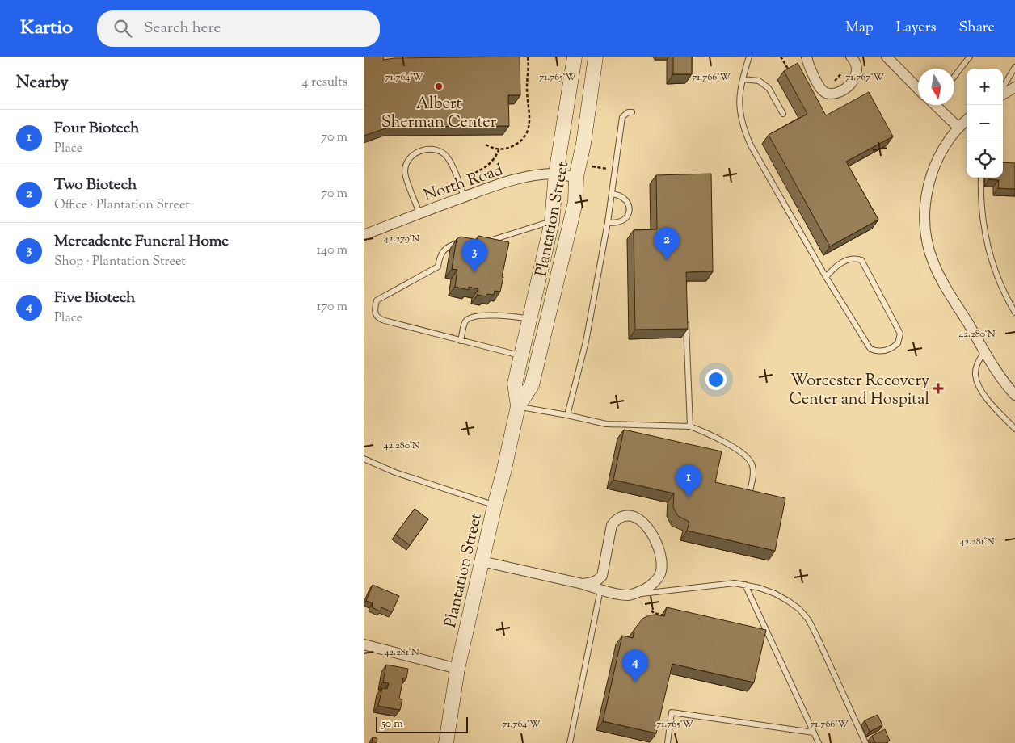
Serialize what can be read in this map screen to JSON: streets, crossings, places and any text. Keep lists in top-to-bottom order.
{
  "streets": {
    "main road": ["Plantation Street"],
    "street": ["North Road"]
  },
  "crossings": [
    ["North Road", "Plantation Street"]
  ],
  "places": {
    "other": ["Albert Sherman Center"],
    "health": ["Worcester Recovery Center and Hospital"]
  },
  "scale_bar": "50 m",
  "north": "bottom",
  "page": {
    "header": "Kartio",
    "search": "Search here",
    "nav": ["Map", "Layers", "Share"],
    "heading": ["Nearby", "4 results"],
    "map_buttons": ["+", "−"],
    "list": [
      {
        "mark": "1",
        "name": "Four Biotech",
        "note": "Place",
        "value": "70 m"
      },
      {
        "mark": "2",
        "name": "Two Biotech",
        "note": "Office · Plantation Street",
        "value": "70 m"
      },
      {
        "mark": "3",
        "name": "Mercadente Funeral Home",
        "note": "Shop · Plantation Street",
        "value": "140 m"
      },
      {
        "mark": "4",
        "name": "Five Biotech",
        "note": "Place",
        "value": "170 m"
      }
    ],
    "pins": [
      "2",
      "3",
      "1",
      "4"
    ],
    "scale": "50 m"
  },
  "coordinates": [
    "71.765°W",
    "71.764°W",
    "71.766°W",
    "71.767°W",
    "42.279°N",
    "42.280°N",
    "42.281°N"
  ]
}
